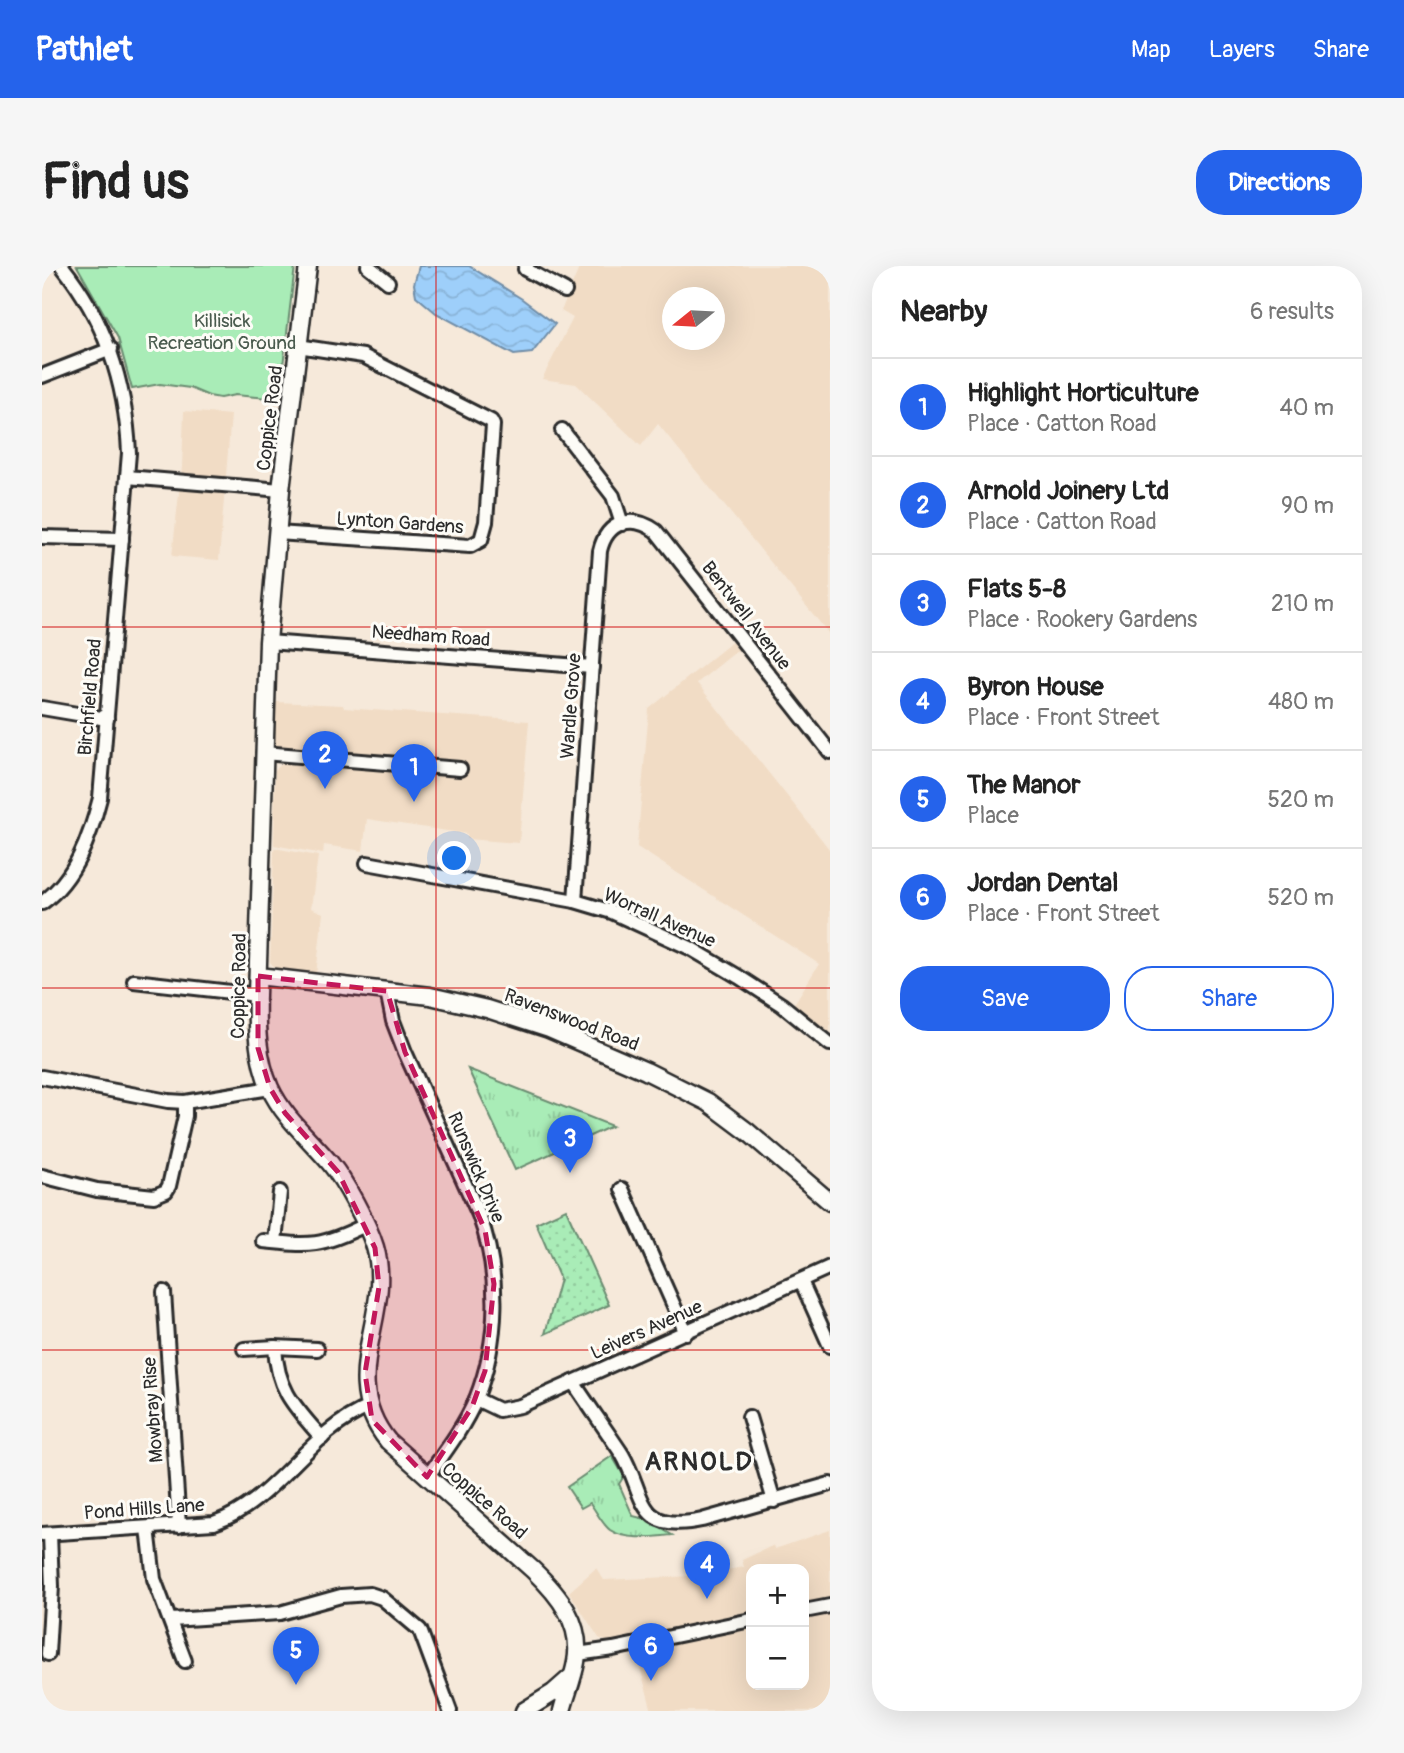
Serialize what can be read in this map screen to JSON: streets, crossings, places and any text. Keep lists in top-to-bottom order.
{
  "streets": {
    "street": [
      "Coppice Road",
      "Lynton Gardens",
      "Bentwell Avenue",
      "Needham Road",
      "Birchfield Road",
      "Wardle Grove",
      "Worrall Avenue",
      "Ravenswood Road",
      "Runswick Drive",
      "Leivers Avenue",
      "Mowbray Rise",
      "Pond Hills Lane"
    ]
  },
  "crossings": [
    ["Coppice Road", "Lynton Gardens"],
    ["Coppice Road", "Needham Road"],
    ["Coppice Road", "Ravenswood Road"],
    ["Coppice Road", "Runswick Drive"],
    ["Coppice Road", "Pond Hills Lane"],
    ["Bentwell Avenue", "Wardle Grove"],
    ["Needham Road", "Wardle Grove"],
    ["Wardle Grove", "Worrall Avenue"],
    ["Ravenswood Road", "Runswick Drive"],
    ["Runswick Drive", "Leivers Avenue"],
    ["Mowbray Rise", "Pond Hills Lane"]
  ],
  "districts": ["ARNOLD"],
  "parks": ["Killisick Recreation Ground"],
  "north": "left",
  "page": {
    "header": "Pathlet",
    "nav": ["Map", "Layers", "Share"],
    "buttons": [
      "Directions",
      ["Save", "Share"]
    ],
    "title": "Find us",
    "heading": ["Nearby", "6 results"],
    "list": [
      {
        "mark": "1",
        "name": "Highlight Horticulture",
        "note": "Place · Catton Road",
        "value": "40 m"
      },
      {
        "mark": "2",
        "name": "Arnold Joinery Ltd",
        "note": "Place · Catton Road",
        "value": "90 m"
      },
      {
        "mark": "3",
        "name": "Flats 5-8",
        "note": "Place · Rookery Gardens",
        "value": "210 m"
      },
      {
        "mark": "4",
        "name": "Byron House",
        "note": "Place · Front Street",
        "value": "480 m"
      },
      {
        "mark": "5",
        "name": "The Manor",
        "note": "Place",
        "value": "520 m"
      },
      {
        "mark": "6",
        "name": "Jordan Dental",
        "note": "Place · Front Street",
        "value": "520 m"
      }
    ],
    "pins": [
      "2",
      "1",
      "3",
      "4",
      "6",
      "5"
    ],
    "map_buttons": ["+", "−"]
  }
}
